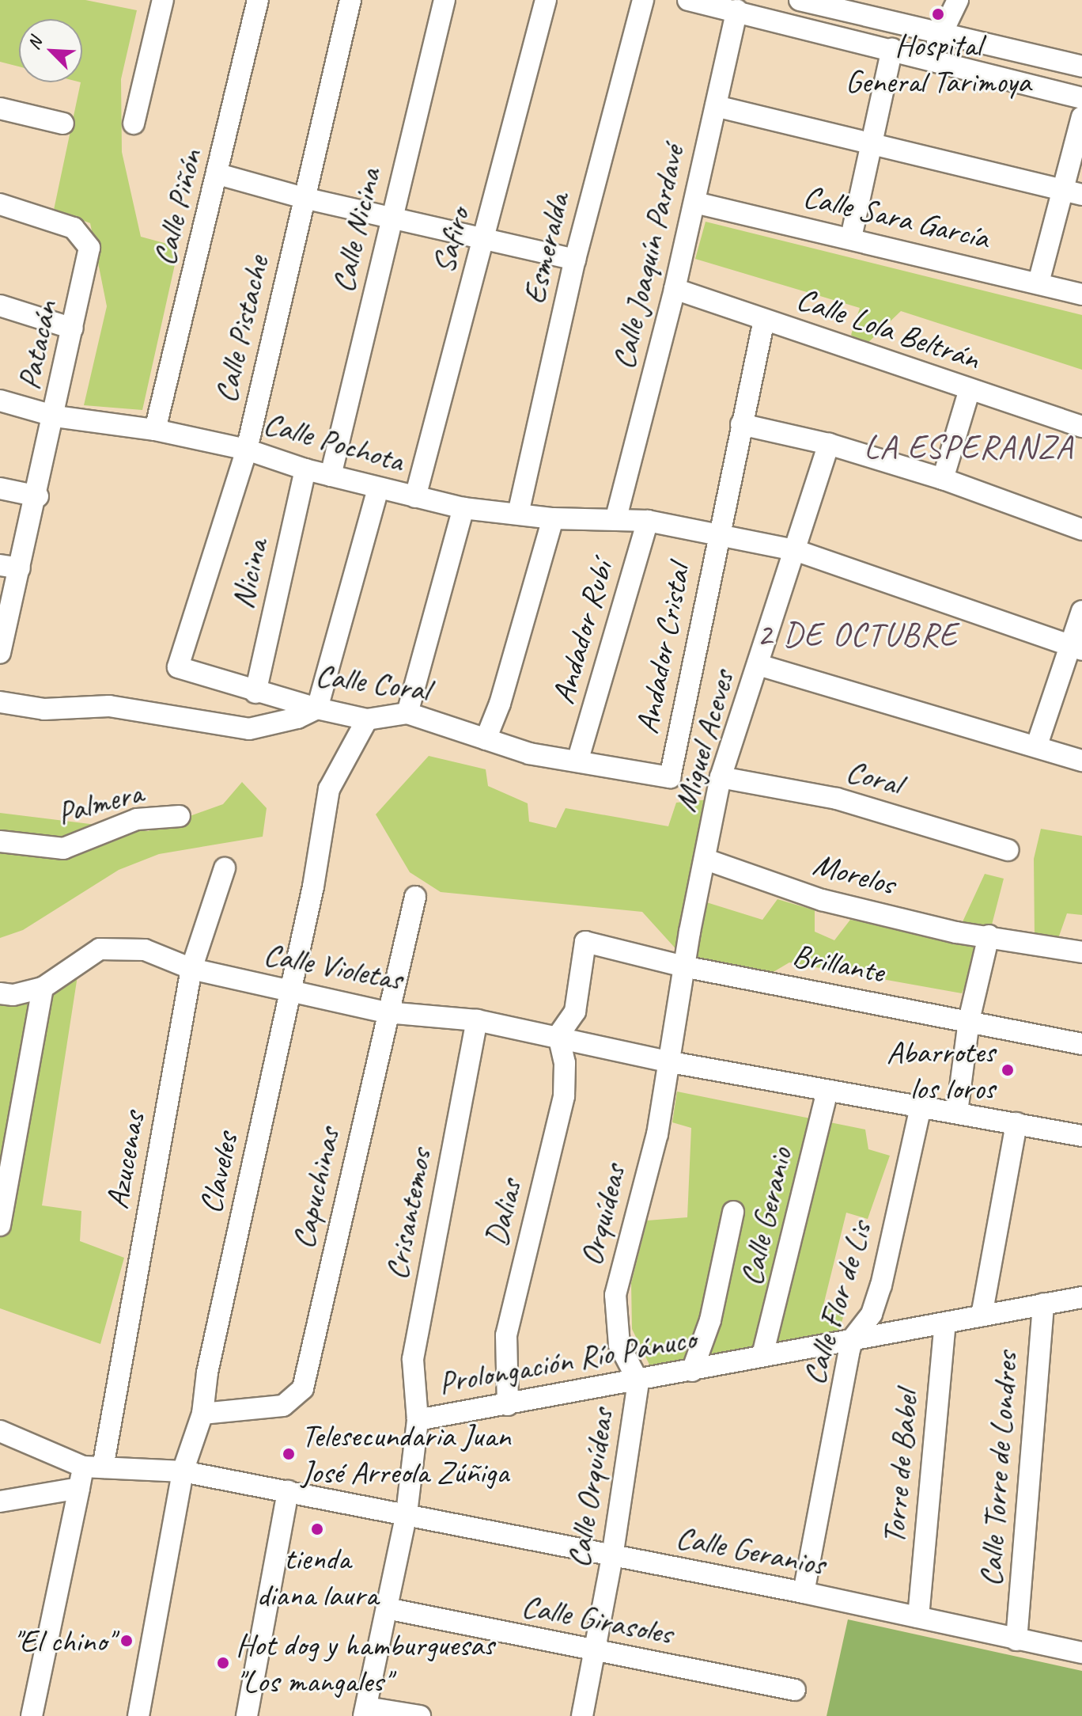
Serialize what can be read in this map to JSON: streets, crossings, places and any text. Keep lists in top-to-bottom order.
{
  "streets": {
    "street": [
      "Calle Piñón",
      "Calle Sara García",
      "Calle Nicina",
      "Safiro",
      "Esmeralda",
      "Calle Joaquín Pardavé",
      "Calle Lola Beltrán",
      "Calle Pistache",
      "Patacán",
      "Calle Pochota",
      "Nicina",
      "Andador Rubí",
      "Andador Cristal",
      "Calle Coral",
      "Miguel Aceves",
      "Coral",
      "Palmera",
      "Morelos",
      "Brillante",
      "Calle Violetas",
      "Azucenas",
      "Claveles",
      "Capuchinas",
      "Dalias",
      "Crisantemos",
      "Orquídeas",
      "Calle Geranio",
      "Calle Flor de Lis",
      "Prolongación Río Pánuco",
      "Torre de Babel",
      "Calle Torre de Londres",
      "Calle Orquídeas",
      "Calle Geranios",
      "Calle Girasoles"
    ]
  },
  "crossings": [
    ["Calle Piñón", "Calle Pochota"],
    ["Calle Sara García", "Calle Joaquín Pardavé"],
    ["Calle Nicina", "Calle Pochota"],
    ["Safiro", "Calle Pochota"],
    ["Esmeralda", "Calle Pochota"],
    ["Calle Joaquín Pardavé", "Calle Lola Beltrán"],
    ["Calle Joaquín Pardavé", "Calle Pochota"],
    ["Calle Lola Beltrán", "Andador Cristal"],
    ["Calle Pistache", "Calle Pochota"],
    ["Calle Pistache", "Calle Coral"],
    ["Patacán", "Calle Pochota"],
    ["Calle Pochota", "Nicina"],
    ["Calle Pochota", "Andador Rubí"],
    ["Calle Pochota", "Andador Cristal"],
    ["Calle Pochota", "Miguel Aceves"],
    ["Nicina", "Calle Coral"],
    ["Andador Rubí", "Calle Coral"],
    ["Andador Cristal", "Calle Coral"],
    ["Calle Coral", "Claveles"],
    ["Miguel Aceves", "Coral"],
    ["Miguel Aceves", "Morelos"],
    ["Miguel Aceves", "Brillante"],
    ["Miguel Aceves", "Calle Violetas"],
    ["Miguel Aceves", "Orquídeas"],
    ["Brillante", "Calle Violetas"],
    ["Brillante", "Dalias"],
    ["Calle Violetas", "Azucenas"],
    ["Calle Violetas", "Claveles"],
    ["Calle Violetas", "Capuchinas"],
    ["Calle Violetas", "Dalias"],
    ["Calle Violetas", "Crisantemos"],
    ["Calle Violetas", "Orquídeas"],
    ["Calle Violetas", "Calle Geranio"],
    ["Calle Violetas", "Calle Flor de Lis"],
    ["Claveles", "Capuchinas"],
    ["Dalias", "Prolongación Río Pánuco"],
    ["Crisantemos", "Prolongación Río Pánuco"],
    ["Orquídeas", "Prolongación Río Pánuco"],
    ["Orquídeas", "Calle Orquídeas"],
    ["Calle Geranio", "Prolongación Río Pánuco"],
    ["Calle Flor de Lis", "Prolongación Río Pánuco"],
    ["Calle Flor de Lis", "Calle Geranios"],
    ["Prolongación Río Pánuco", "Torre de Babel"],
    ["Prolongación Río Pánuco", "Calle Torre de Londres"],
    ["Prolongación Río Pánuco", "Calle Orquídeas"],
    ["Prolongación Río Pánuco", "Calle Geranios"],
    ["Prolongación Río Pánuco", "Calle Girasoles"],
    ["Torre de Babel", "Calle Geranios"],
    ["Calle Torre de Londres", "Calle Geranios"],
    ["Calle Orquídeas", "Calle Geranios"],
    ["Calle Orquídeas", "Calle Girasoles"]
  ],
  "districts": ["LA ESPERANZA", "2 DE OCTUBRE"],
  "places": [
    "Hospital General Tarimoya",
    "Abarrotes los loros",
    "Telesecundaria Juan José Arreola Zúñiga",
    "tienda diana laura",
    "\"El chino\"",
    "Hot dog y hamburguesas \"Los mangales\""
  ],
  "north": "top left"
}
